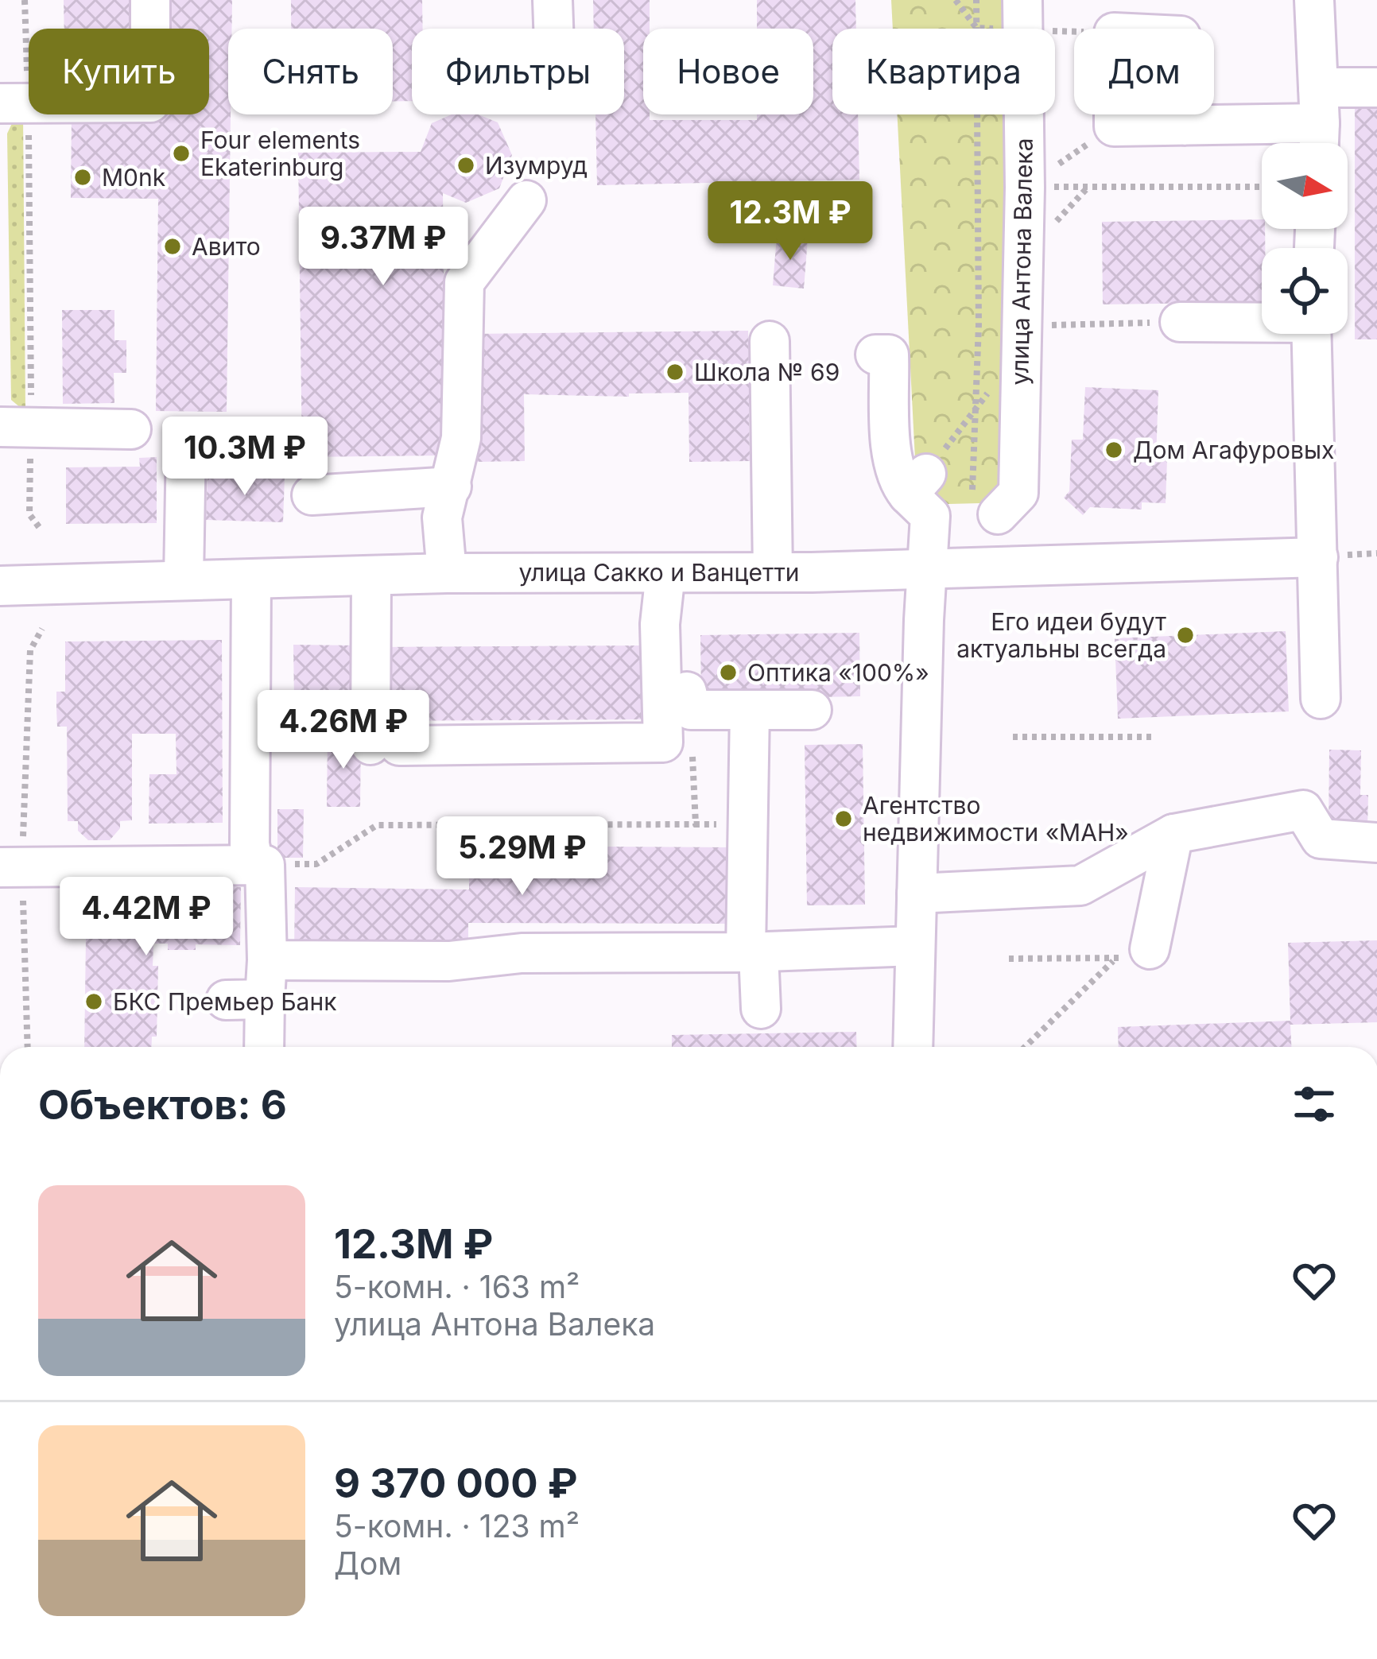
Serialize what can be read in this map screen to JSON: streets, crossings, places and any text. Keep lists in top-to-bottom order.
{
  "streets": {
    "street": ["улица Антона Валека", "улица Сакко и Ванцетти"]
  },
  "places": [
    "Four elements Ekaterinburg",
    "Изумруд",
    "M0nk",
    "Авито",
    "Школа № 69",
    "Дом Агафуровых",
    "Его идеи будут актуальны всегда",
    "Оптика «100%»",
    "Агентство недвижимости «МАН»",
    "БКС Премьер Банк"
  ],
  "north": "right",
  "page": {
    "chip": [
      "Купить",
      "Снять",
      "Фильтры",
      "Новое",
      "Квартира",
      "Дом"
    ],
    "price": [
      "12.3M ₽",
      "9.37M ₽",
      "10.3M ₽",
      "4.26M ₽",
      "5.29M ₽",
      "4.42M ₽"
    ],
    "heading": "Объектов: 6",
    "list": [
      {
        "name": "12.3M ₽",
        "note": "5-комн. · 163 m² · улица Антона Валека"
      },
      {
        "name": "9 370 000 ₽",
        "note": "5-комн. · 123 m² · Дом"
      }
    ]
  }
}
